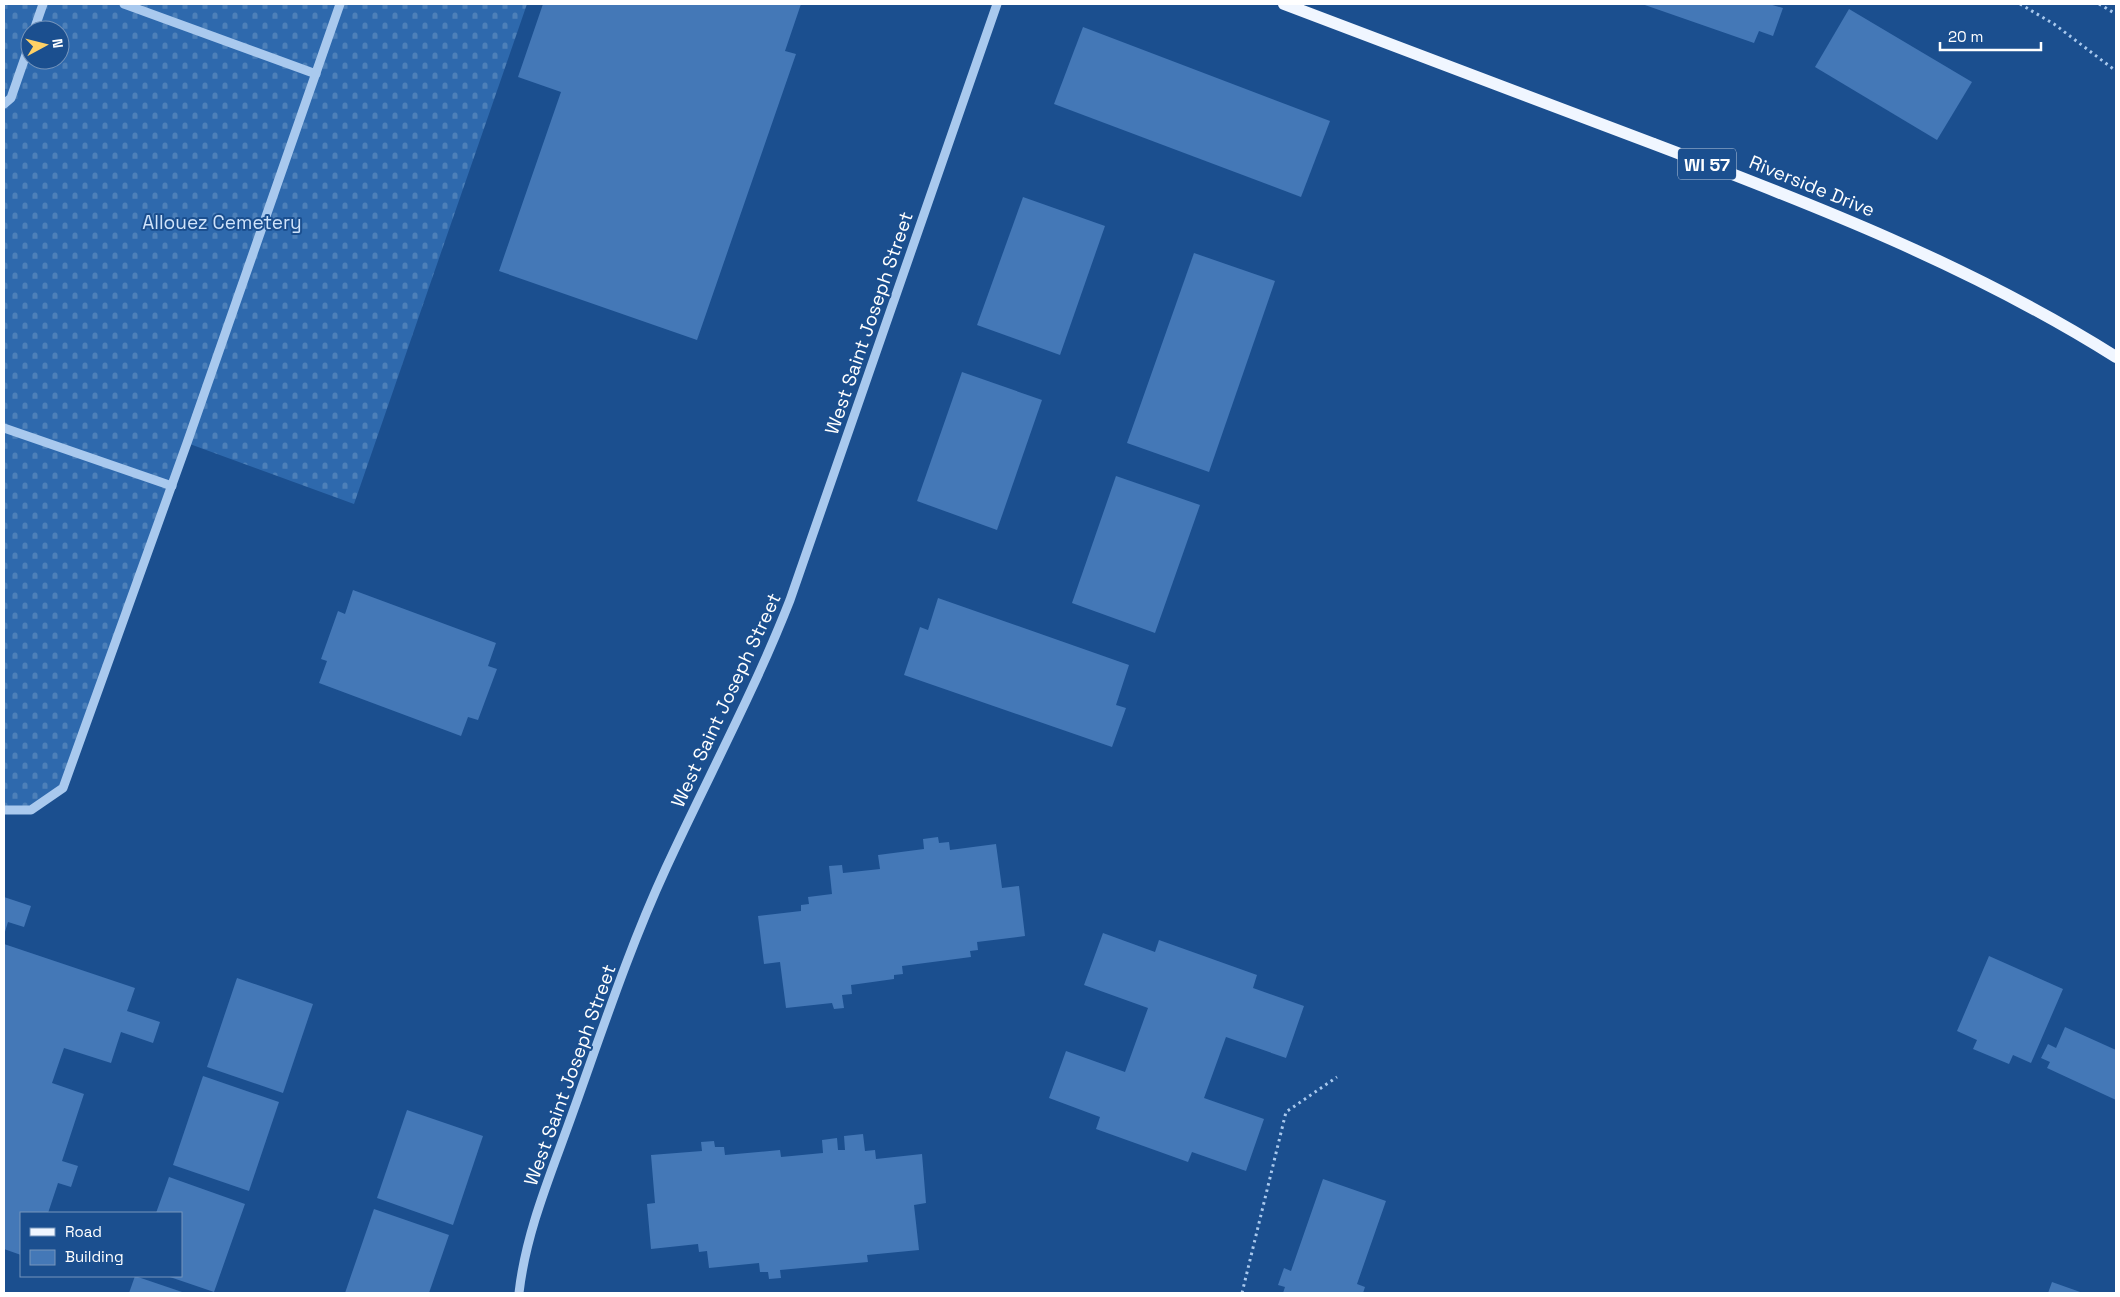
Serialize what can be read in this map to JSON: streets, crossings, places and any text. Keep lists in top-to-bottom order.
{
  "streets": {
    "main road": ["WI 57", "Riverside Drive"],
    "street": ["West Saint Joseph Street"]
  },
  "parks": ["Allouez Cemetery"],
  "legend": ["Road", "Building"],
  "scale_bar": "20 m",
  "north": "right"
}
